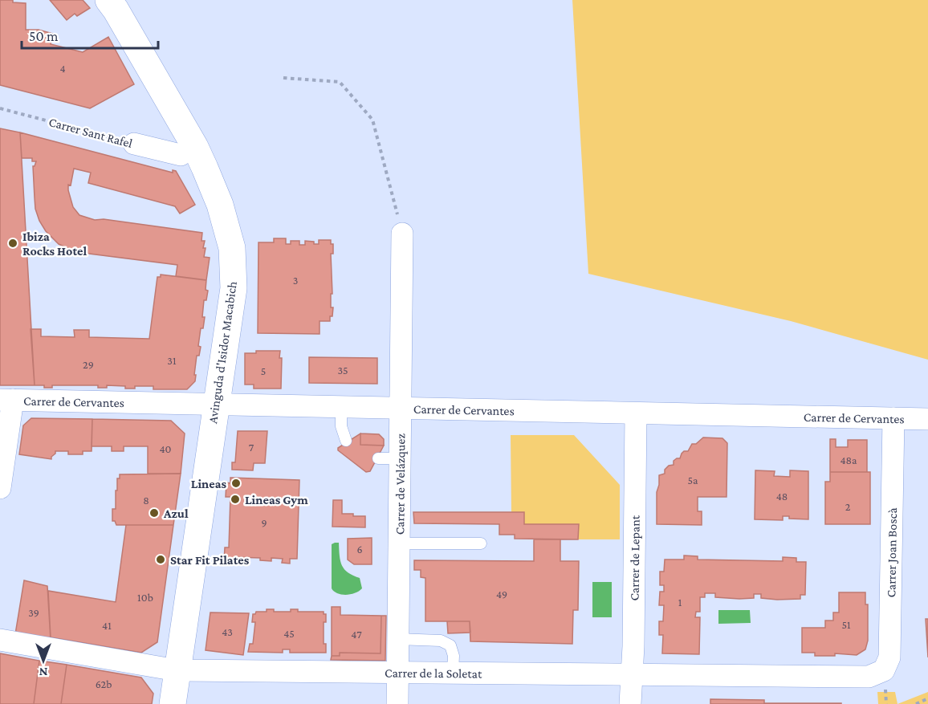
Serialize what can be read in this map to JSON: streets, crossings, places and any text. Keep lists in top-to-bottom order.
{
  "streets": {
    "street": [
      "Carrer Sant Rafel",
      "Avinguda d'Isidor Macabich",
      "Carrer de Cervantes",
      "Carrer de Velázquez",
      "Carrer Joan Boscà",
      "Carrer de Lepant",
      "Carrer de la Soletat"
    ]
  },
  "crossings": [
    ["Avinguda d'Isidor Macabich", "Carrer de Cervantes"],
    ["Avinguda d'Isidor Macabich", "Carrer de la Soletat"],
    ["Carrer de Cervantes", "Carrer de Velázquez"],
    ["Carrer de Cervantes", "Carrer Joan Boscà"],
    ["Carrer de Cervantes", "Carrer de Lepant"],
    ["Carrer de Velázquez", "Carrer de la Soletat"],
    ["Carrer Joan Boscà", "Carrer de la Soletat"],
    ["Carrer de Lepant", "Carrer de la Soletat"]
  ],
  "places": [
    "Ibiza Rocks Hotel",
    "Lineas",
    "Lineas Gym",
    "Azul",
    "Star Fit Pilates"
  ],
  "house_numbers": [
    "4",
    "3",
    "31",
    "29",
    "35",
    "5",
    "7",
    "40",
    "48a",
    "5a",
    "48",
    "8",
    "2",
    "9",
    "6",
    "49",
    "10b",
    "1",
    "39",
    "51",
    "41",
    "43",
    "45",
    "47",
    "62b"
  ],
  "scale_bar": "50 m",
  "north": "bottom"
}
